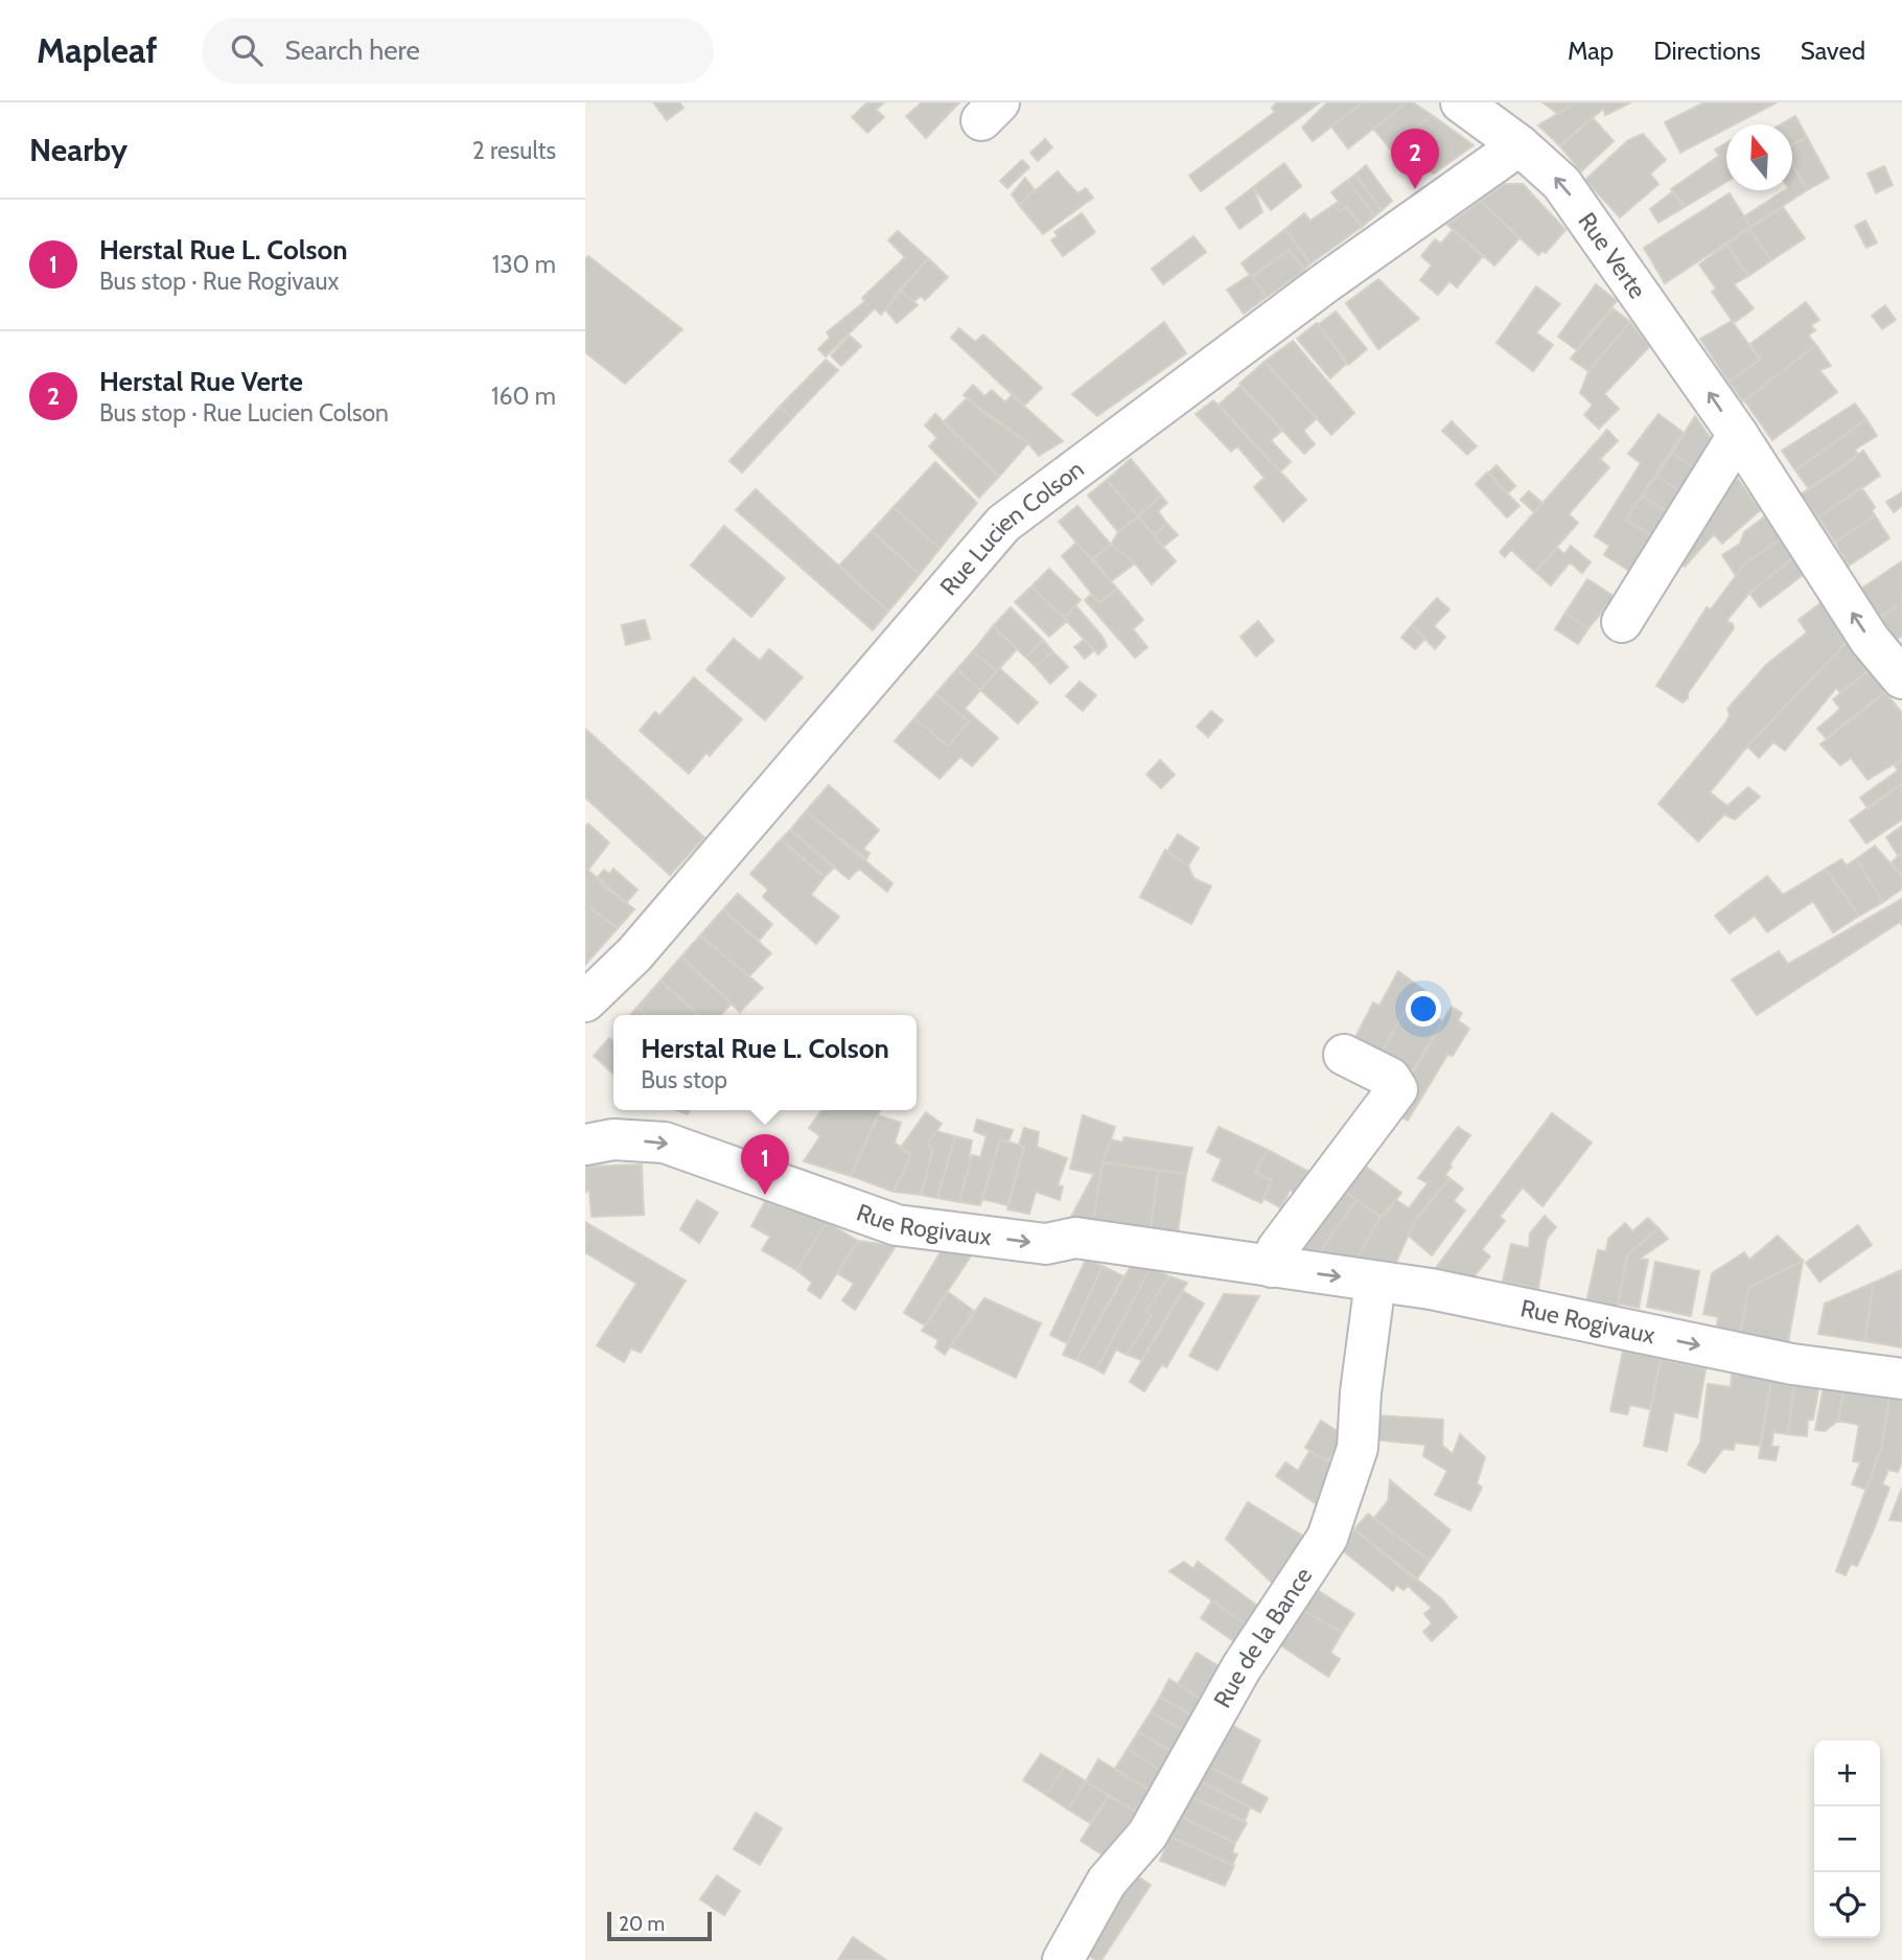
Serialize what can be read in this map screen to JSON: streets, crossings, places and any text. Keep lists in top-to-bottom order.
{
  "streets": {
    "street": [
      "Rue Verte",
      "Rue Lucien Colson",
      "Rue Rogivaux",
      "Rue de la Bance"
    ]
  },
  "crossings": [
    ["Rue Verte", "Rue Lucien Colson"],
    ["Rue Rogivaux", "Rue de la Bance"]
  ],
  "one_way": ["Rue Verte", "Rue Rogivaux"],
  "scale_bar": "20 m",
  "north": "top",
  "page": {
    "header": "Mapleaf",
    "search": "Search here",
    "nav": ["Map", "Directions", "Saved"],
    "heading": ["Nearby", "2 results"],
    "pins": ["2", "1"],
    "list": [
      {
        "mark": "1",
        "name": "Herstal Rue L. Colson",
        "note": "Bus stop · Rue Rogivaux",
        "value": "130 m"
      },
      {
        "mark": "2",
        "name": "Herstal Rue Verte",
        "note": "Bus stop · Rue Lucien Colson",
        "value": "160 m"
      }
    ],
    "popup": ["Herstal Rue L. Colson", "Bus stop"],
    "map_buttons": ["+", "−"],
    "scale": "20 m"
  }
}
